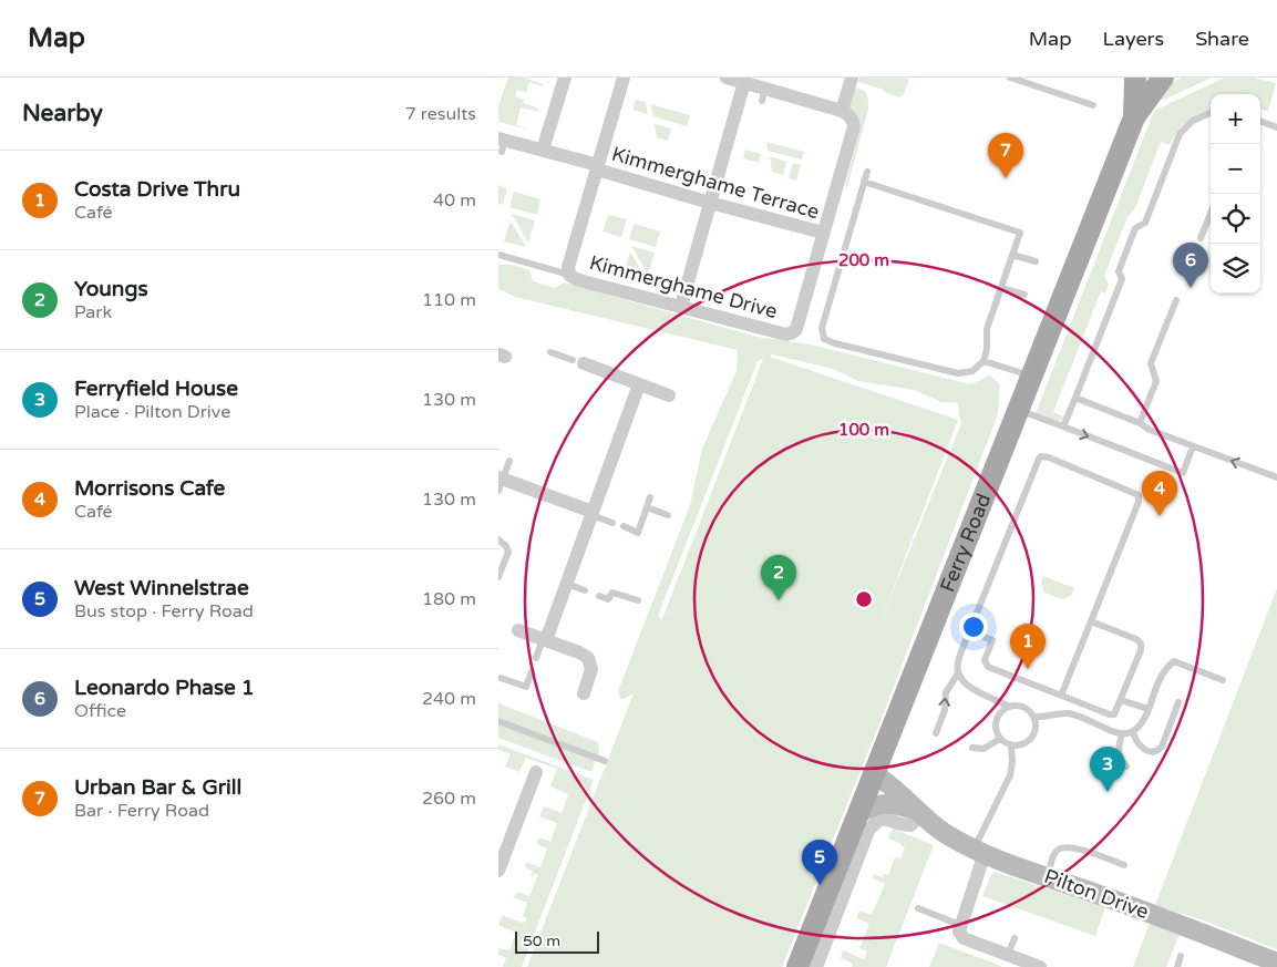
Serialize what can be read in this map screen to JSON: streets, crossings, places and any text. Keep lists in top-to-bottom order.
{
  "streets": {
    "main road": ["Ferry Road"],
    "street": ["Kimmerghame Terrace", "Kimmerghame Drive", "Pilton Drive"]
  },
  "crossings": [
    ["Kimmerghame Terrace", "Kimmerghame Drive"],
    ["Ferry Road", "Pilton Drive"]
  ],
  "scale_bar": "50 m",
  "page": {
    "header": "Map",
    "nav": ["Map", "Layers", "Share"],
    "heading": ["Nearby", "7 results"],
    "map_buttons": ["+", "−"],
    "pins": [
      "7",
      "6",
      "4",
      "2",
      "1",
      "3",
      "5"
    ],
    "list": [
      {
        "mark": "1",
        "name": "Costa Drive Thru",
        "note": "Café",
        "value": "40 m"
      },
      {
        "mark": "2",
        "name": "Youngs",
        "note": "Park",
        "value": "110 m"
      },
      {
        "mark": "3",
        "name": "Ferryfield House",
        "note": "Place · Pilton Drive",
        "value": "130 m"
      },
      {
        "mark": "4",
        "name": "Morrisons Cafe",
        "note": "Café",
        "value": "130 m"
      },
      {
        "mark": "5",
        "name": "West Winnelstrae",
        "note": "Bus stop · Ferry Road",
        "value": "180 m"
      },
      {
        "mark": "6",
        "name": "Leonardo Phase 1",
        "note": "Office",
        "value": "240 m"
      },
      {
        "mark": "7",
        "name": "Urban Bar & Grill",
        "note": "Bar · Ferry Road",
        "value": "260 m"
      }
    ],
    "scale": "50 m"
  },
  "rings": ["200 m", "100 m"]
}
